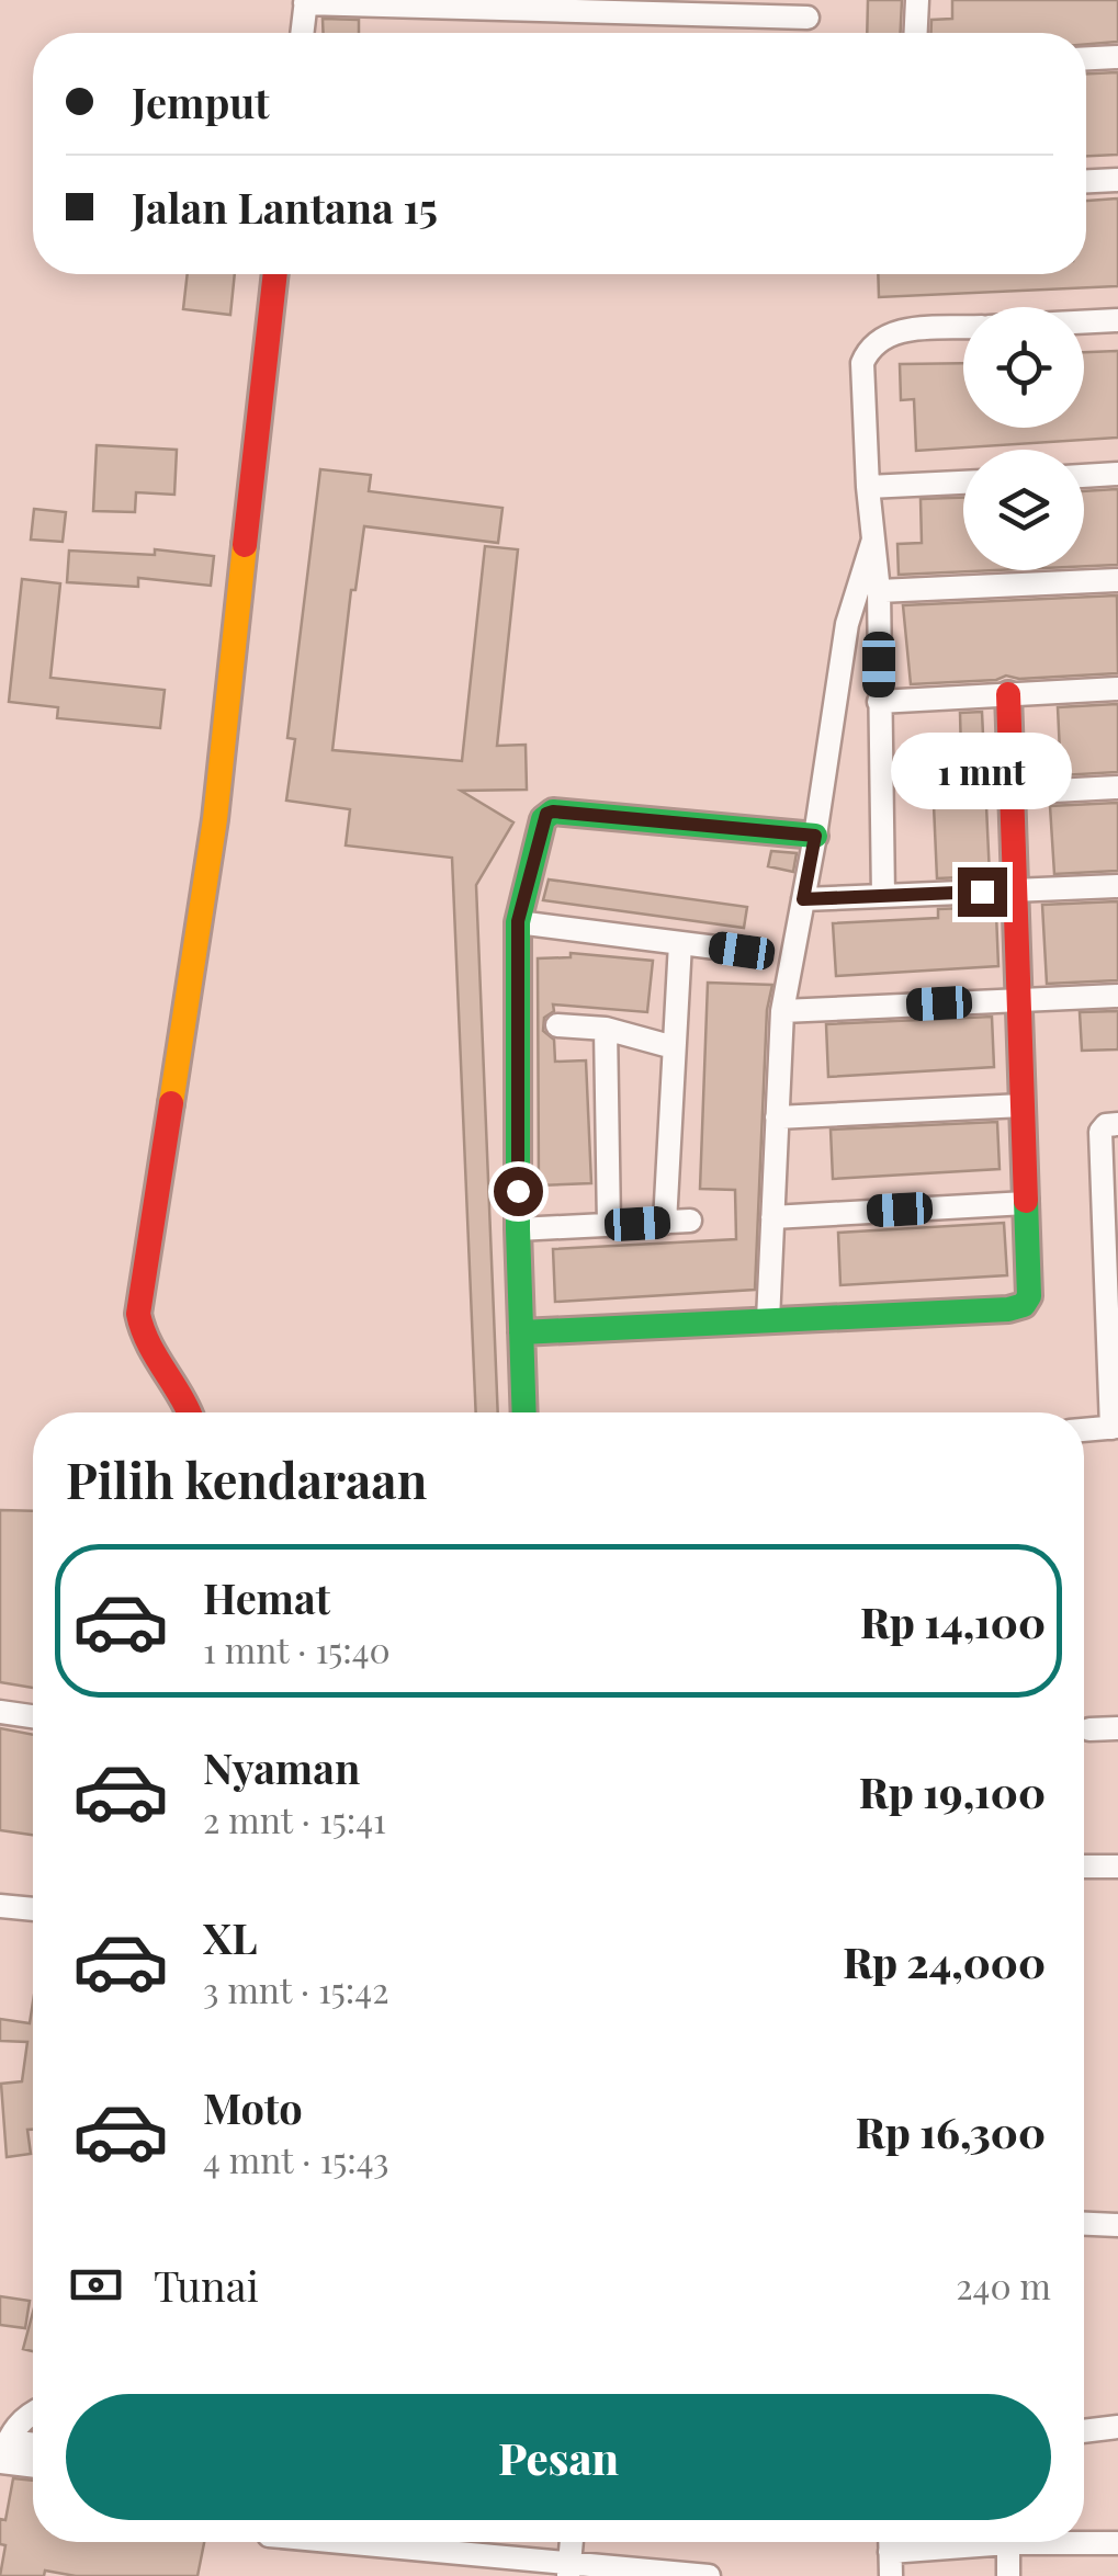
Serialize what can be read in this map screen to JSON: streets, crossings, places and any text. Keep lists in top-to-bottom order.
{
  "page": {
    "banner": ["Jemput", "Jalan Lantana 15"],
    "bubble": "1 mnt",
    "heading": "Pilih kendaraan",
    "list": [
      {
        "name": "Hemat",
        "note": "1 mnt · 15:40",
        "value": "Rp 14,100"
      },
      {
        "name": "Nyaman",
        "note": "2 mnt · 15:41",
        "value": "Rp 19,100"
      },
      {
        "name": "XL",
        "note": "3 mnt · 15:42",
        "value": "Rp 24,000"
      },
      {
        "name": "Moto",
        "note": "4 mnt · 15:43",
        "value": "Rp 16,300"
      }
    ],
    "pay": ["Tunai", "240 m"],
    "buttons": "Pesan"
  }
}
